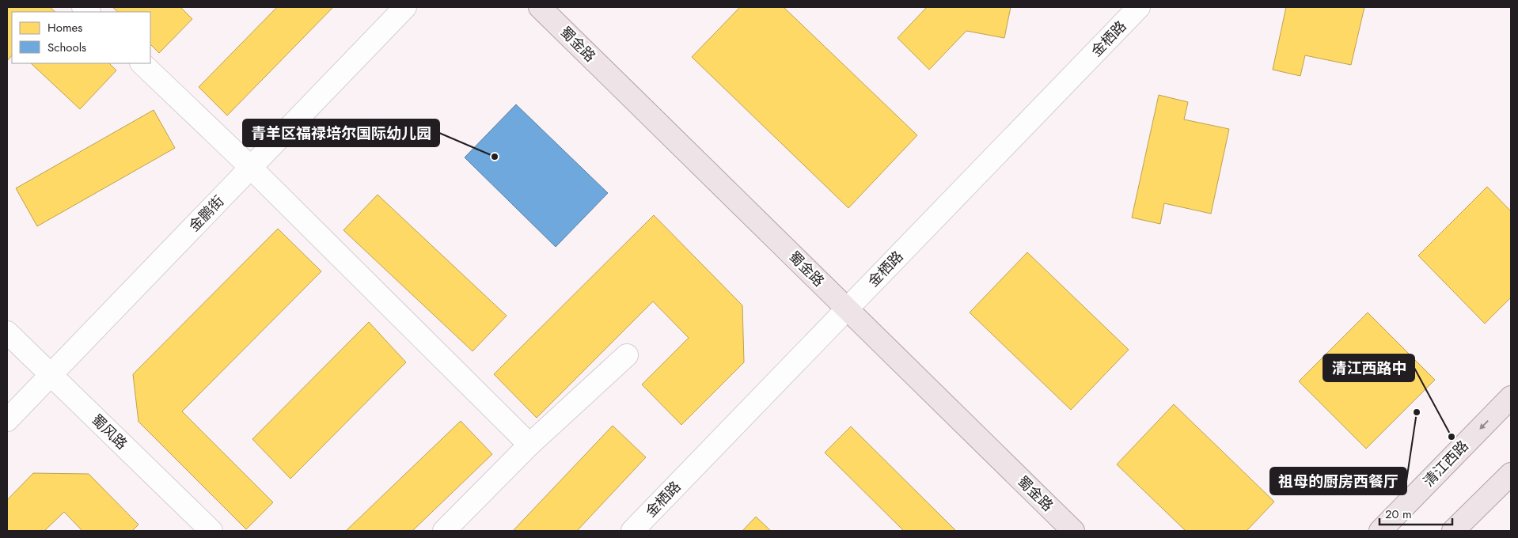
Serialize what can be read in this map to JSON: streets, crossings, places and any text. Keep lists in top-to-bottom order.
{
  "streets": {
    "main road": ["蜀金路", "清江西路"],
    "street": ["金栖路", "金鹏街", "蜀风路"]
  },
  "crossings": [
    ["金栖路", "蜀金路"],
    ["金鹏街", "蜀风路"]
  ],
  "places": ["青羊区福禄培尔国际幼儿园", "祖母的厨房西餐厅", "清江西路中"],
  "legend": ["Homes", "Schools"],
  "scale_bar": "20 m"
}
